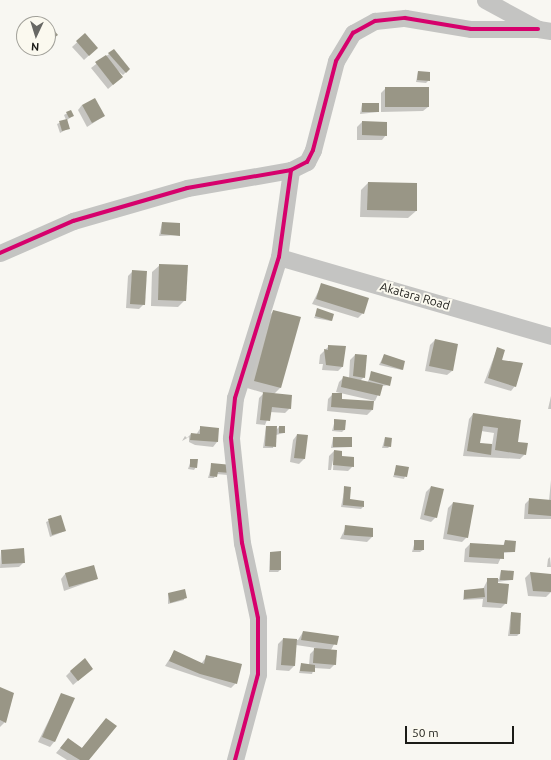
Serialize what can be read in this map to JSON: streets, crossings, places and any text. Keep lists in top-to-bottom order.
{
  "streets": {
    "street": ["Akatara Road"]
  },
  "scale_bar": "50 m",
  "north": "bottom"
}
